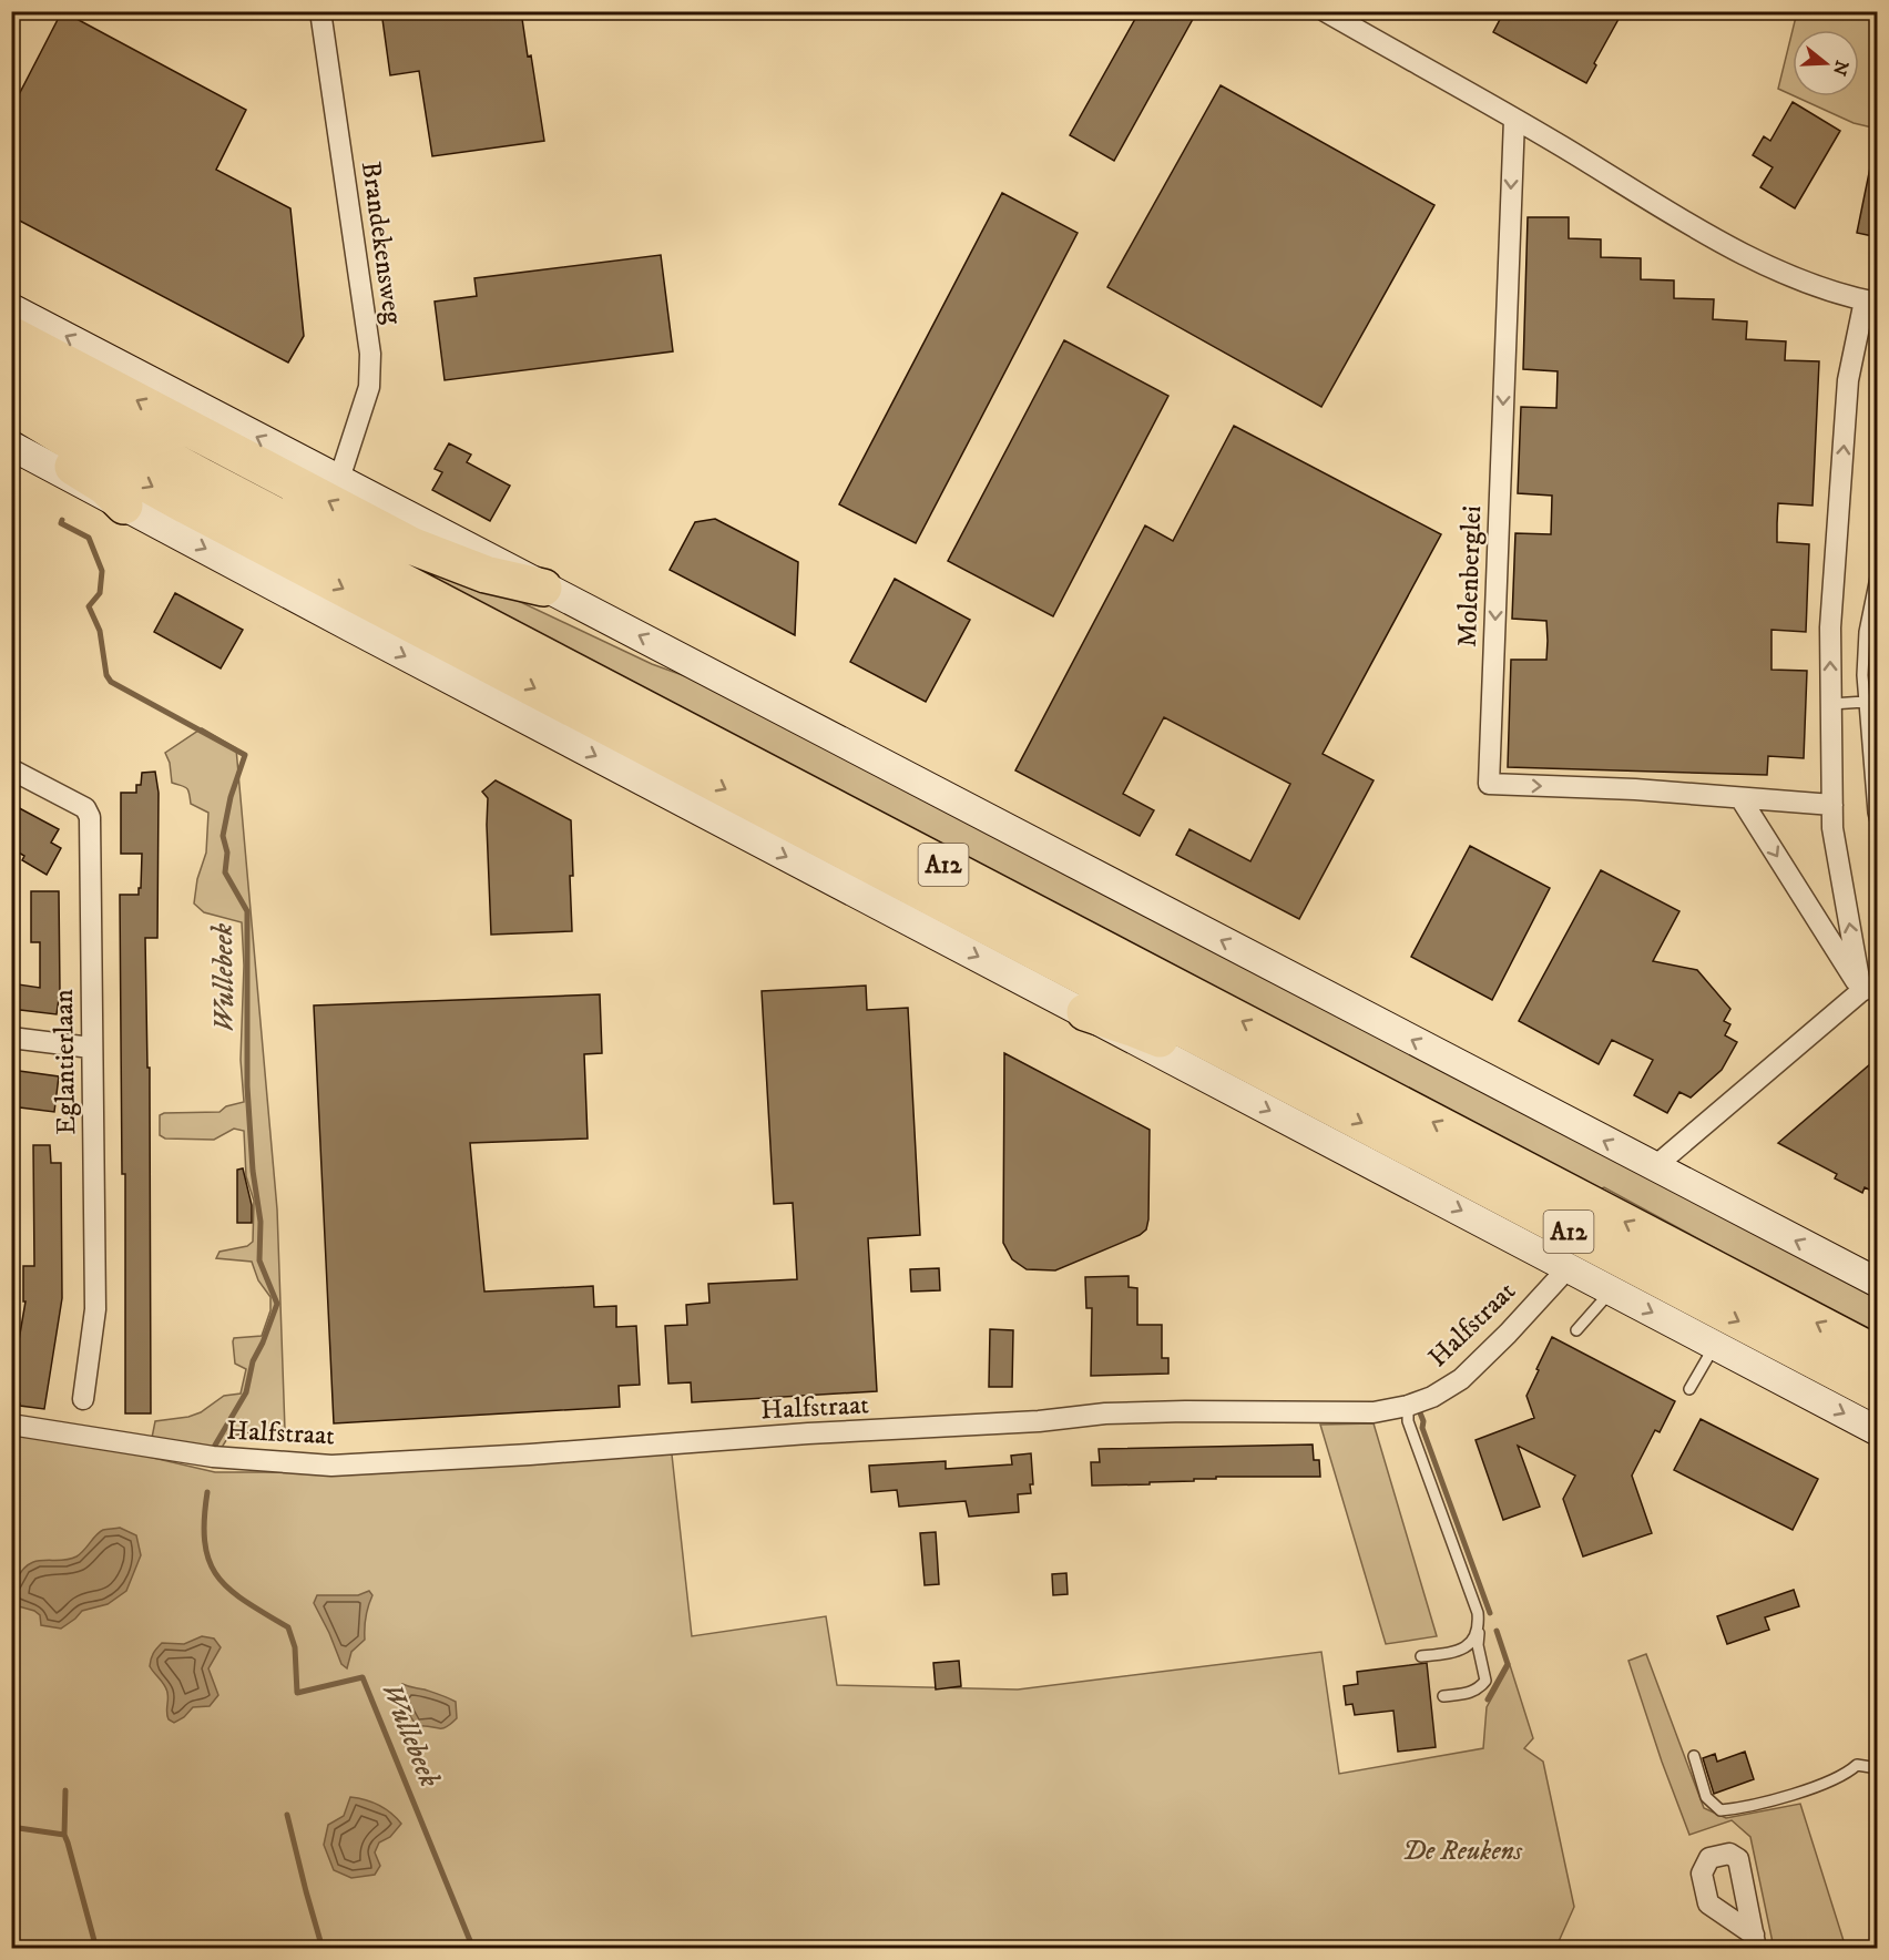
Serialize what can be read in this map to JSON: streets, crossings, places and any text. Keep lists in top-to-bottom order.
{
  "streets": {
    "highway": ["A12"],
    "street": [
      "Brandekensweg",
      "Molenberglei",
      "Eglantierlaan",
      "Halfstraat"
    ]
  },
  "water": ["Wullebeek"],
  "parks": ["De Reukens"],
  "north": "right"
}
